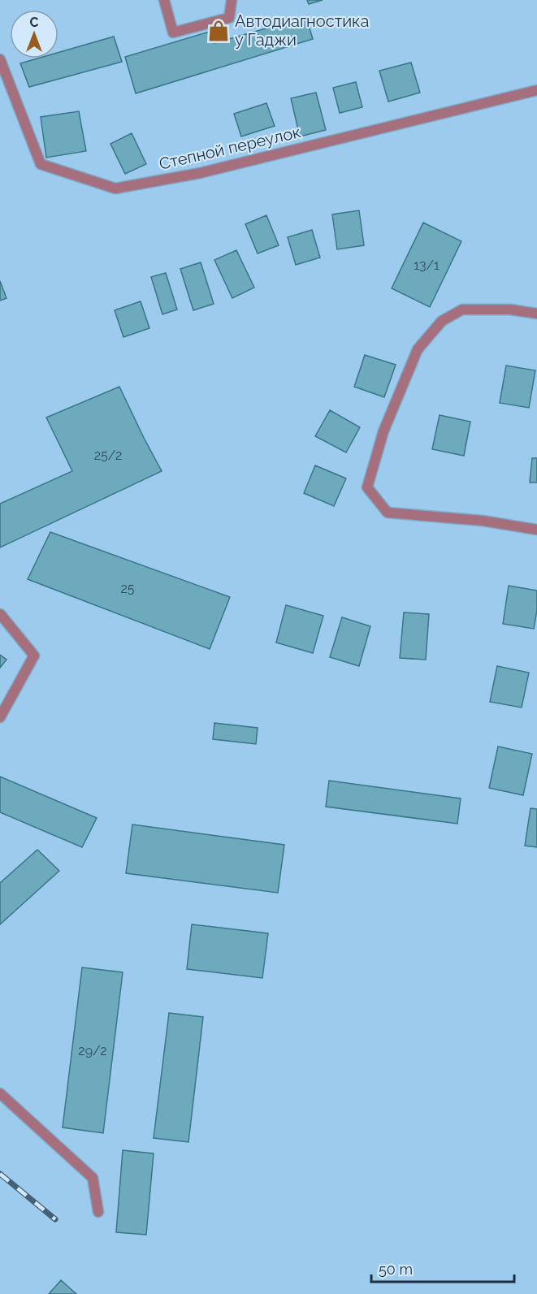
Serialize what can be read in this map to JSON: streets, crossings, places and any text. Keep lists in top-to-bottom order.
{
  "streets": {
    "street": ["Степной переулок"]
  },
  "places": {
    "shop": ["Автодиагностика у Гаджи"]
  },
  "house_numbers": [
    "13/1",
    "25/2",
    "25",
    "29/2"
  ],
  "scale_bar": "50 m",
  "north": "top"
}
